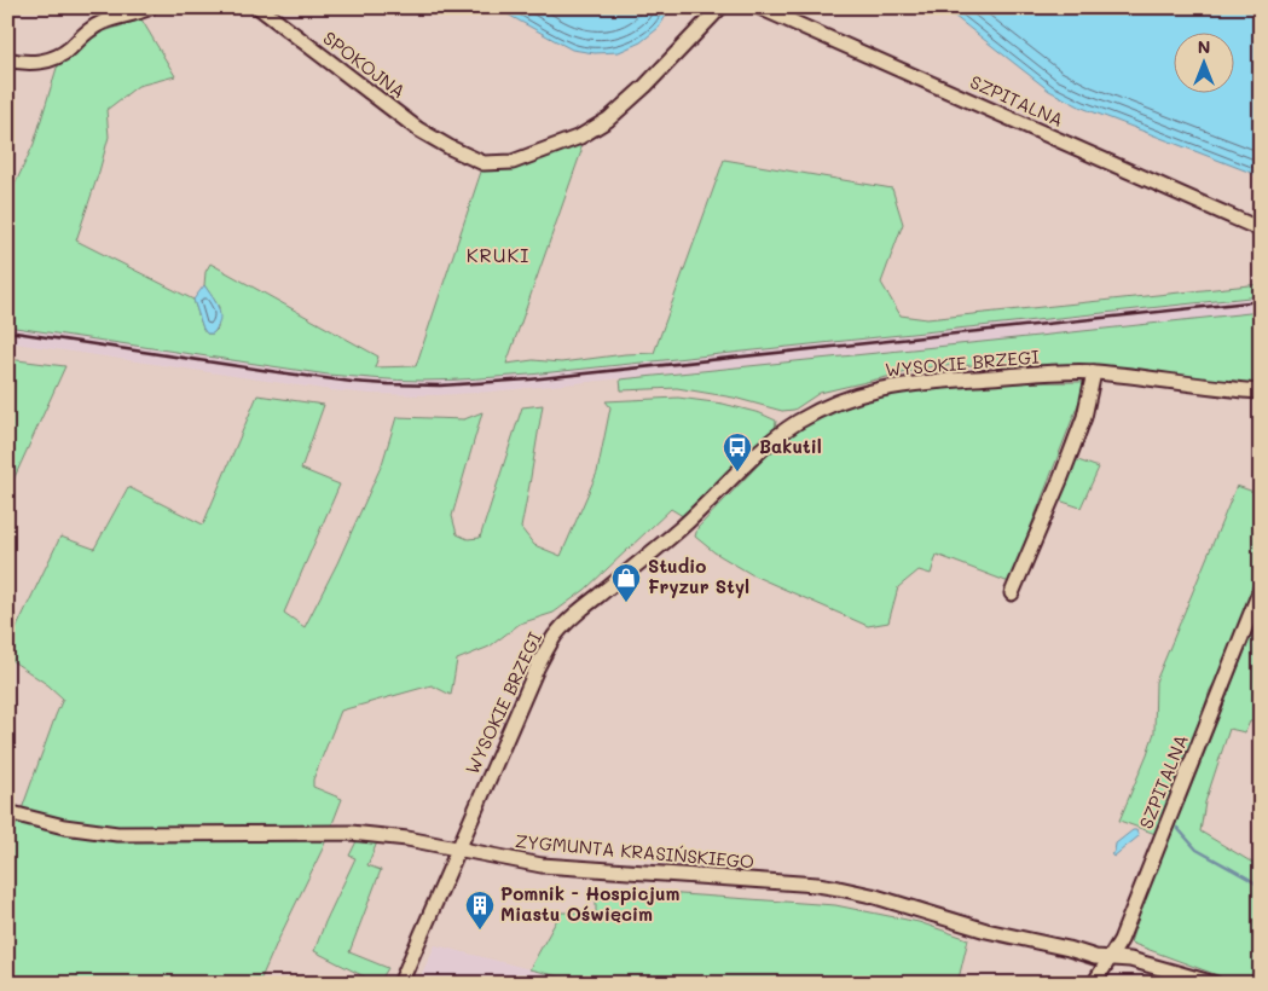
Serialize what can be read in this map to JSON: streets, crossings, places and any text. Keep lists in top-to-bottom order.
{
  "streets": {
    "street": [
      "SPOKOJNA",
      "SZPITALNA",
      "WYSOKIE BRZEGI",
      "ZYGMUNTA KRASIŃSKIEGO"
    ]
  },
  "crossings": [
    ["SZPITALNA", "ZYGMUNTA KRASIŃSKIEGO"],
    ["WYSOKIE BRZEGI", "ZYGMUNTA KRASIŃSKIEGO"]
  ],
  "districts": ["KRUKI"],
  "places": {
    "bus stop": ["Bakutil"],
    "shop": ["Studio Fryzur Styl"],
    "building": ["Pomnik - Hospicjum Miastu Oświęcim"]
  },
  "north": "top"
}
